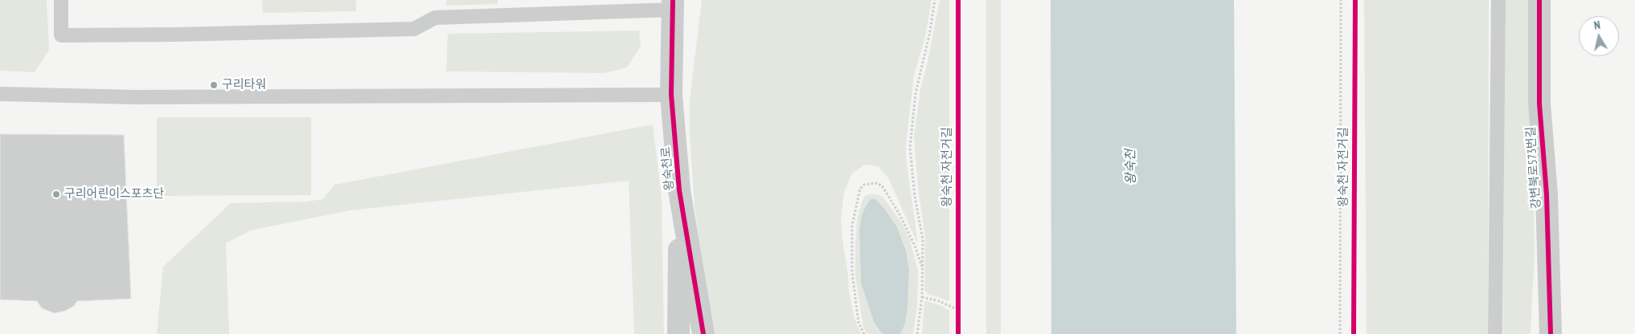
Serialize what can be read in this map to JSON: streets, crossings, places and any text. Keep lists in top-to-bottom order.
{
  "streets": {
    "street": ["강변북로573번길", "왕숙천로"],
    "cycle path": ["왕숙천 자전거길"]
  },
  "water": ["왕숙천"],
  "places": ["구리타워", "구리어린이스포츠단"],
  "north": "top"
}
